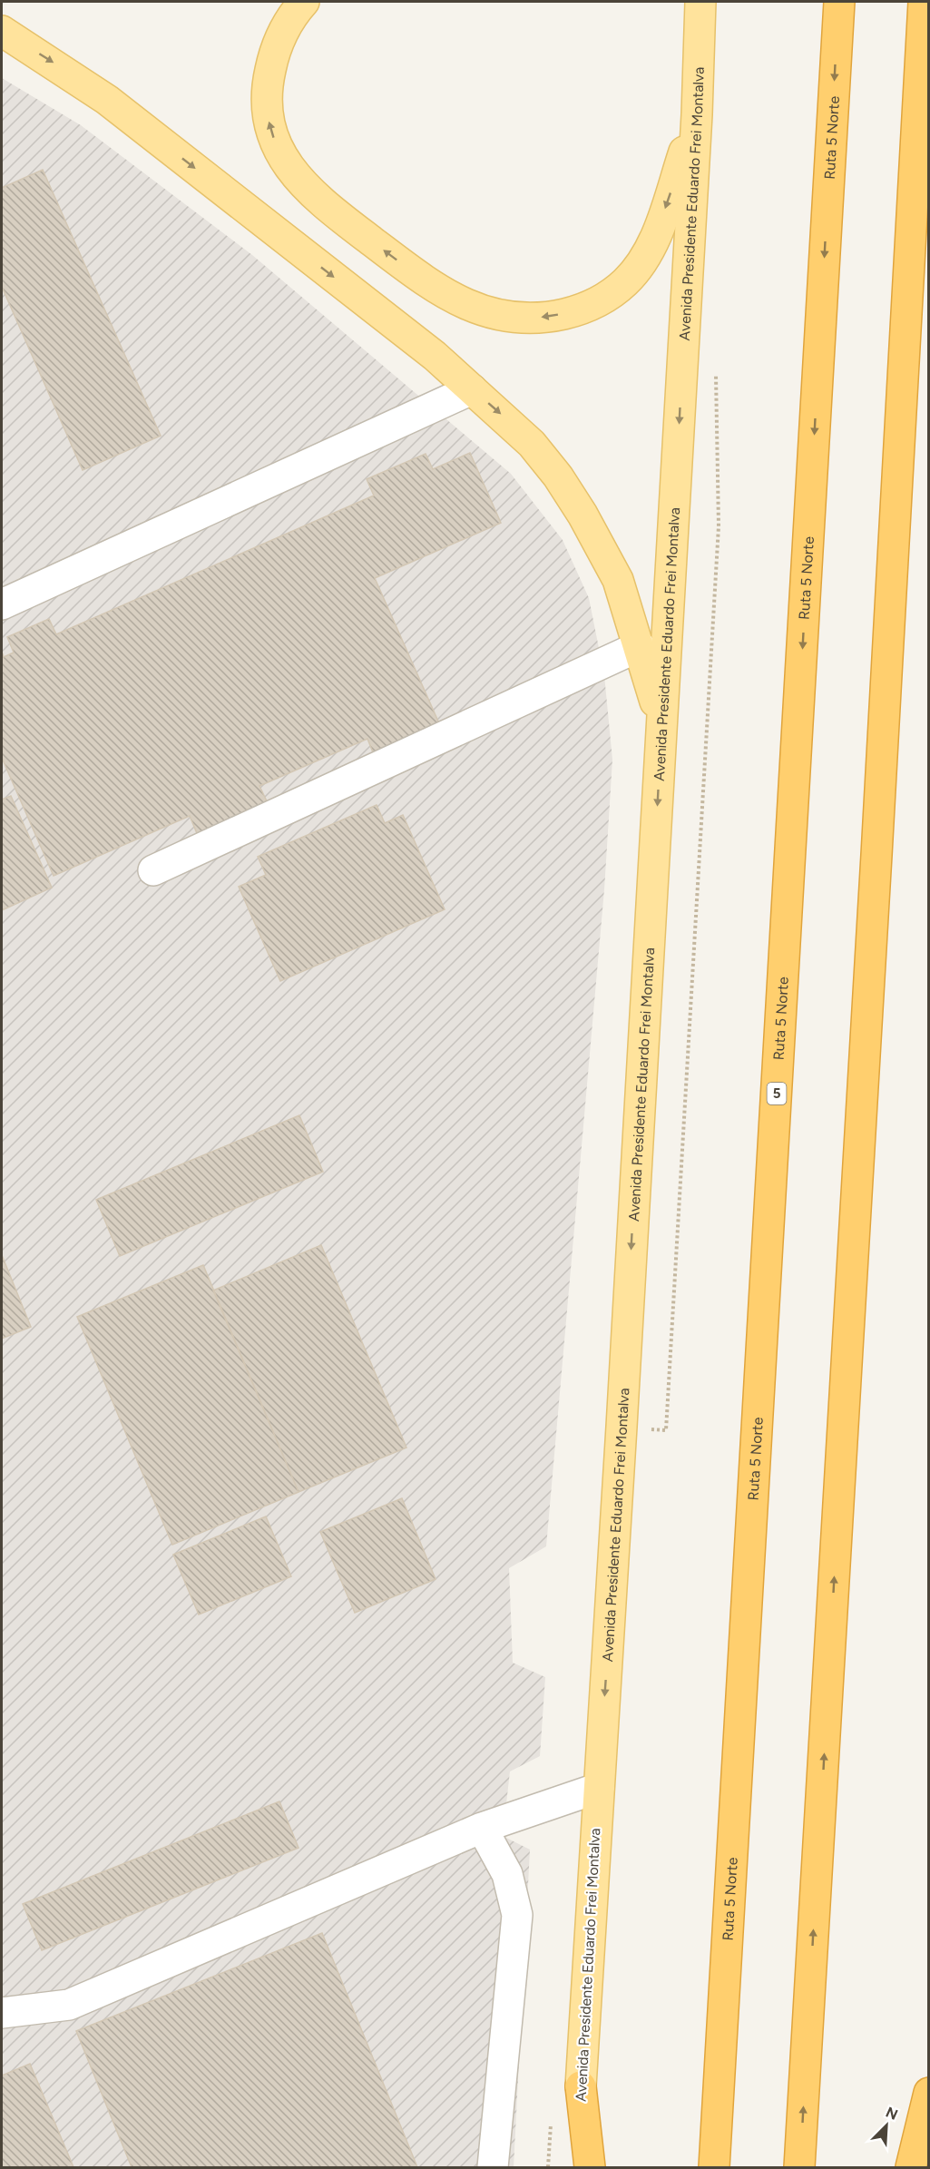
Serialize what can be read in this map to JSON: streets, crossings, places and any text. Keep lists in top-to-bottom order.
{
  "streets": {
    "highway": ["Ruta 5 Norte", "5"],
    "main road": ["Avenida Presidente Eduardo Frei Montalva"]
  },
  "one_way": ["Avenida Presidente Eduardo Frei Montalva"],
  "north": "top right"
}
